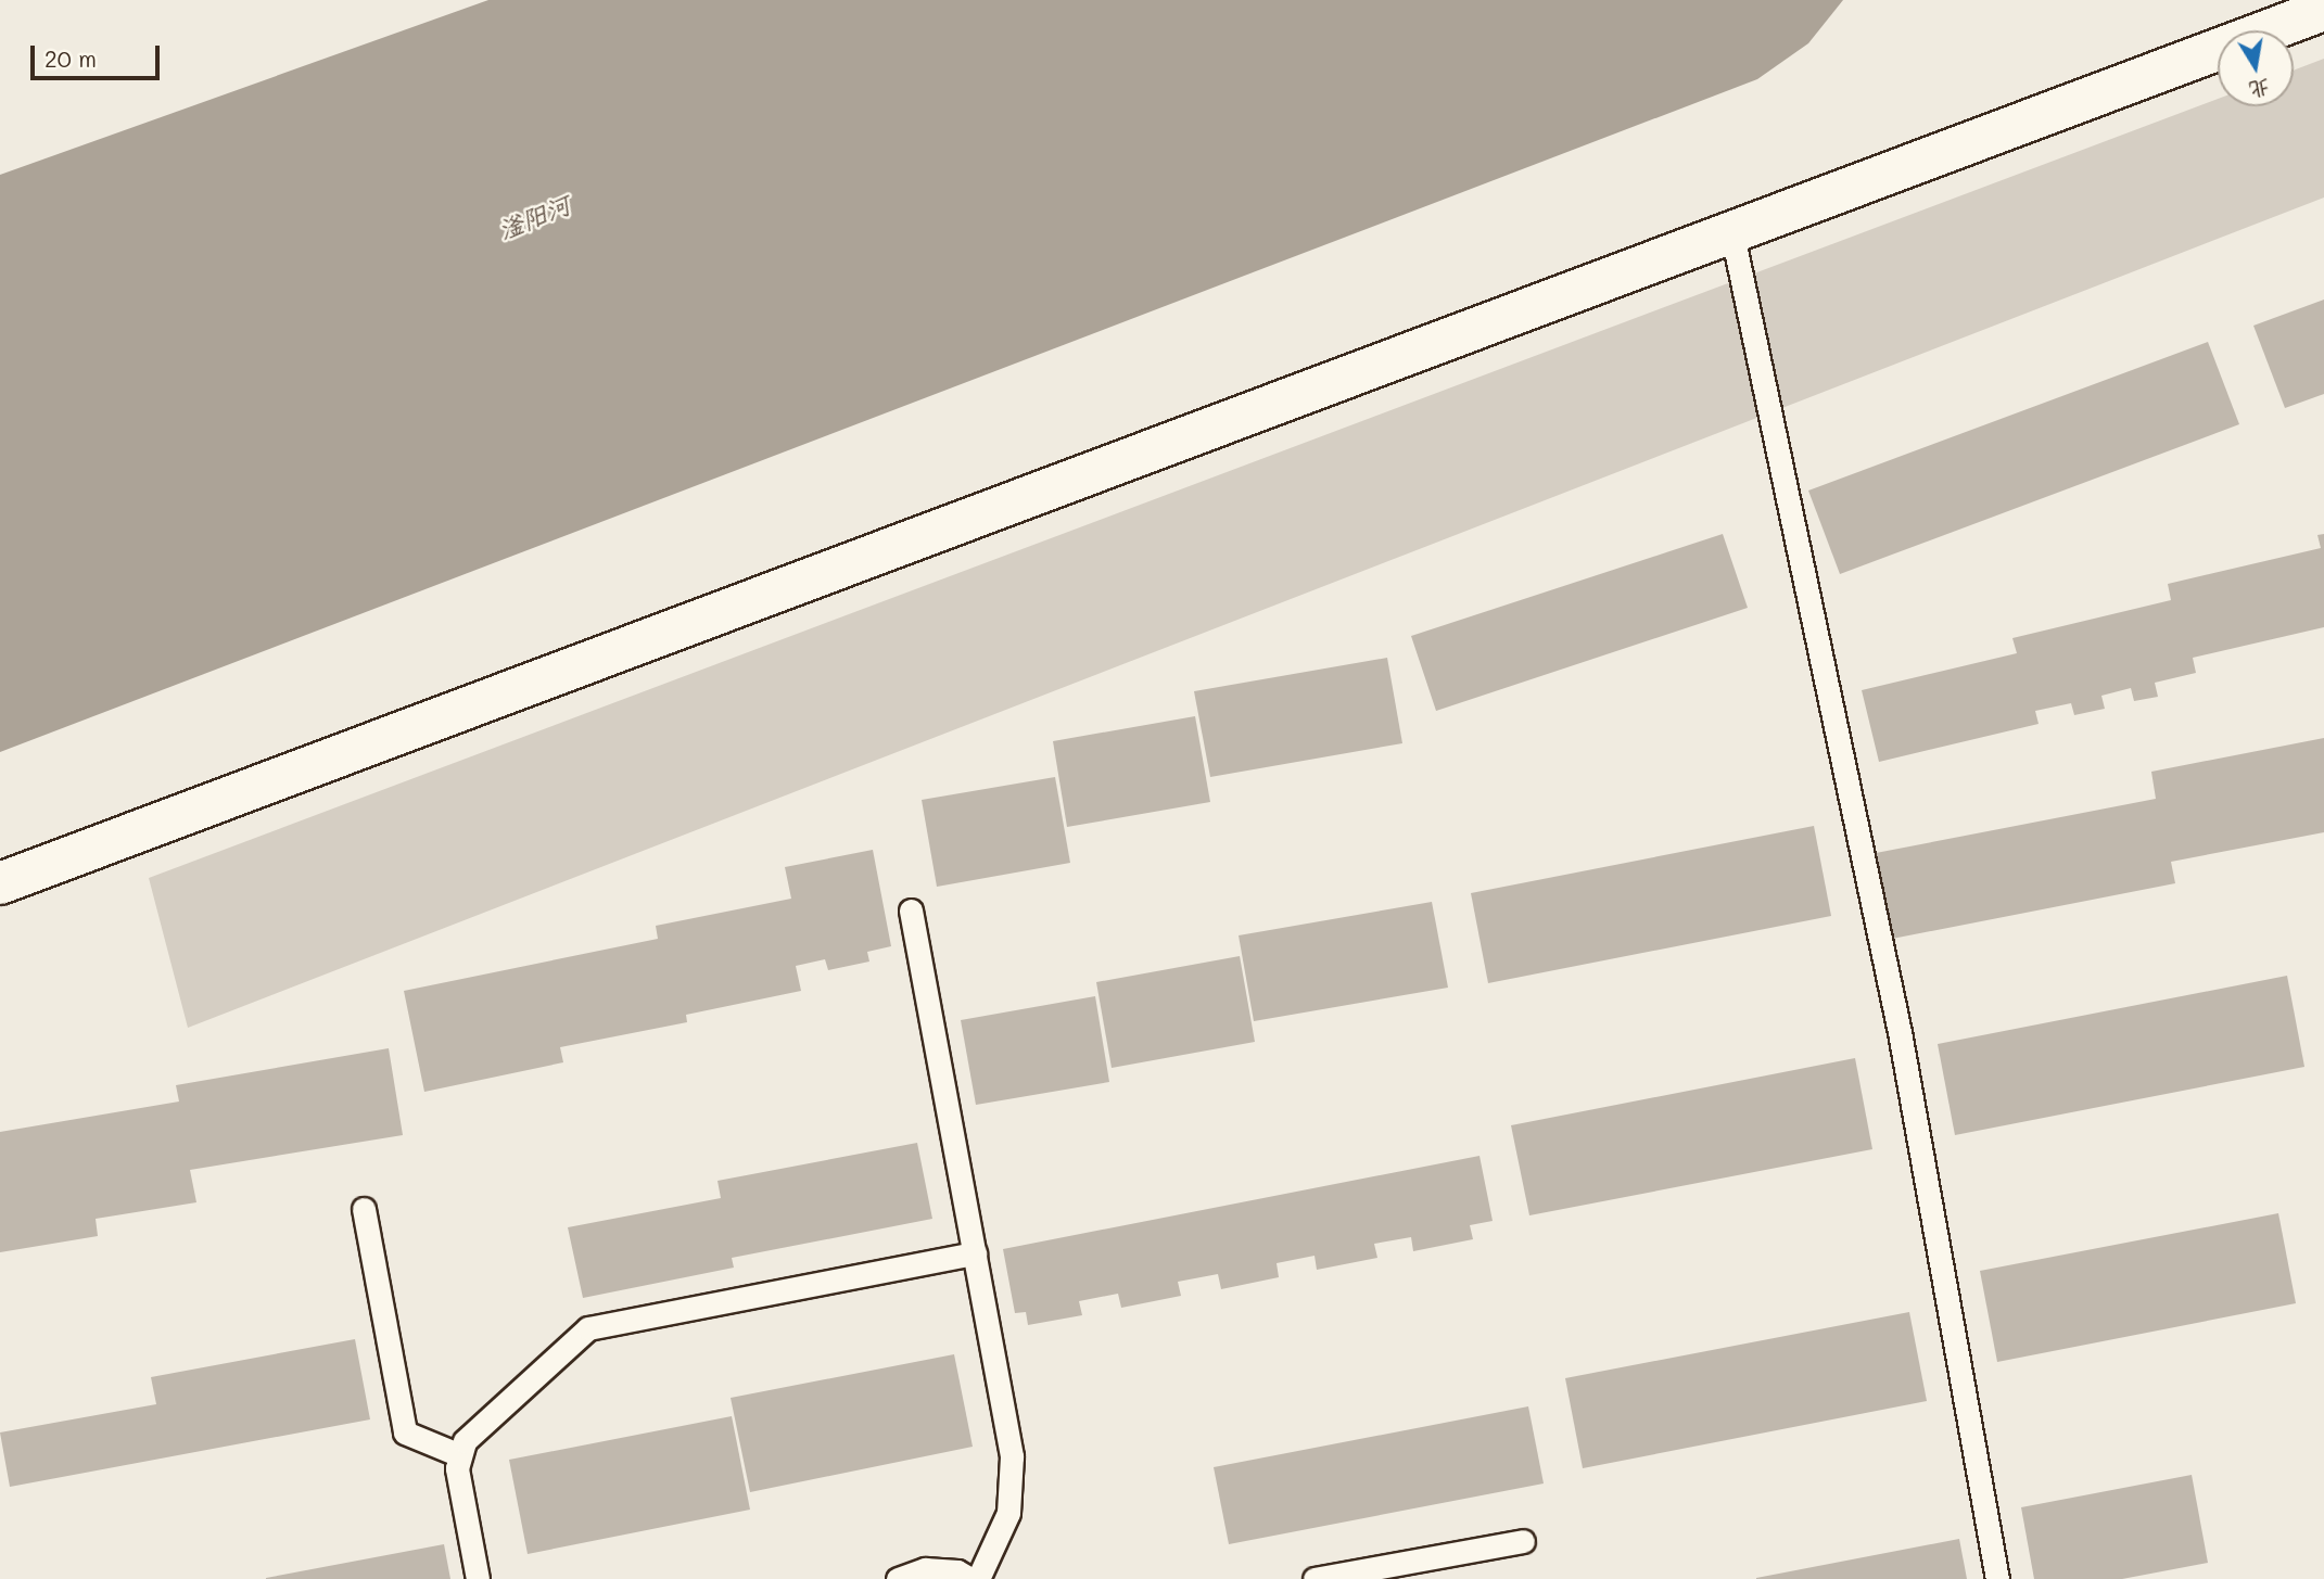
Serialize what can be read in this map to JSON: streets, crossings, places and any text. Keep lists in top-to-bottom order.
{
  "water": ["滏阳河"],
  "scale_bar": "20 m",
  "north": "bottom"
}
